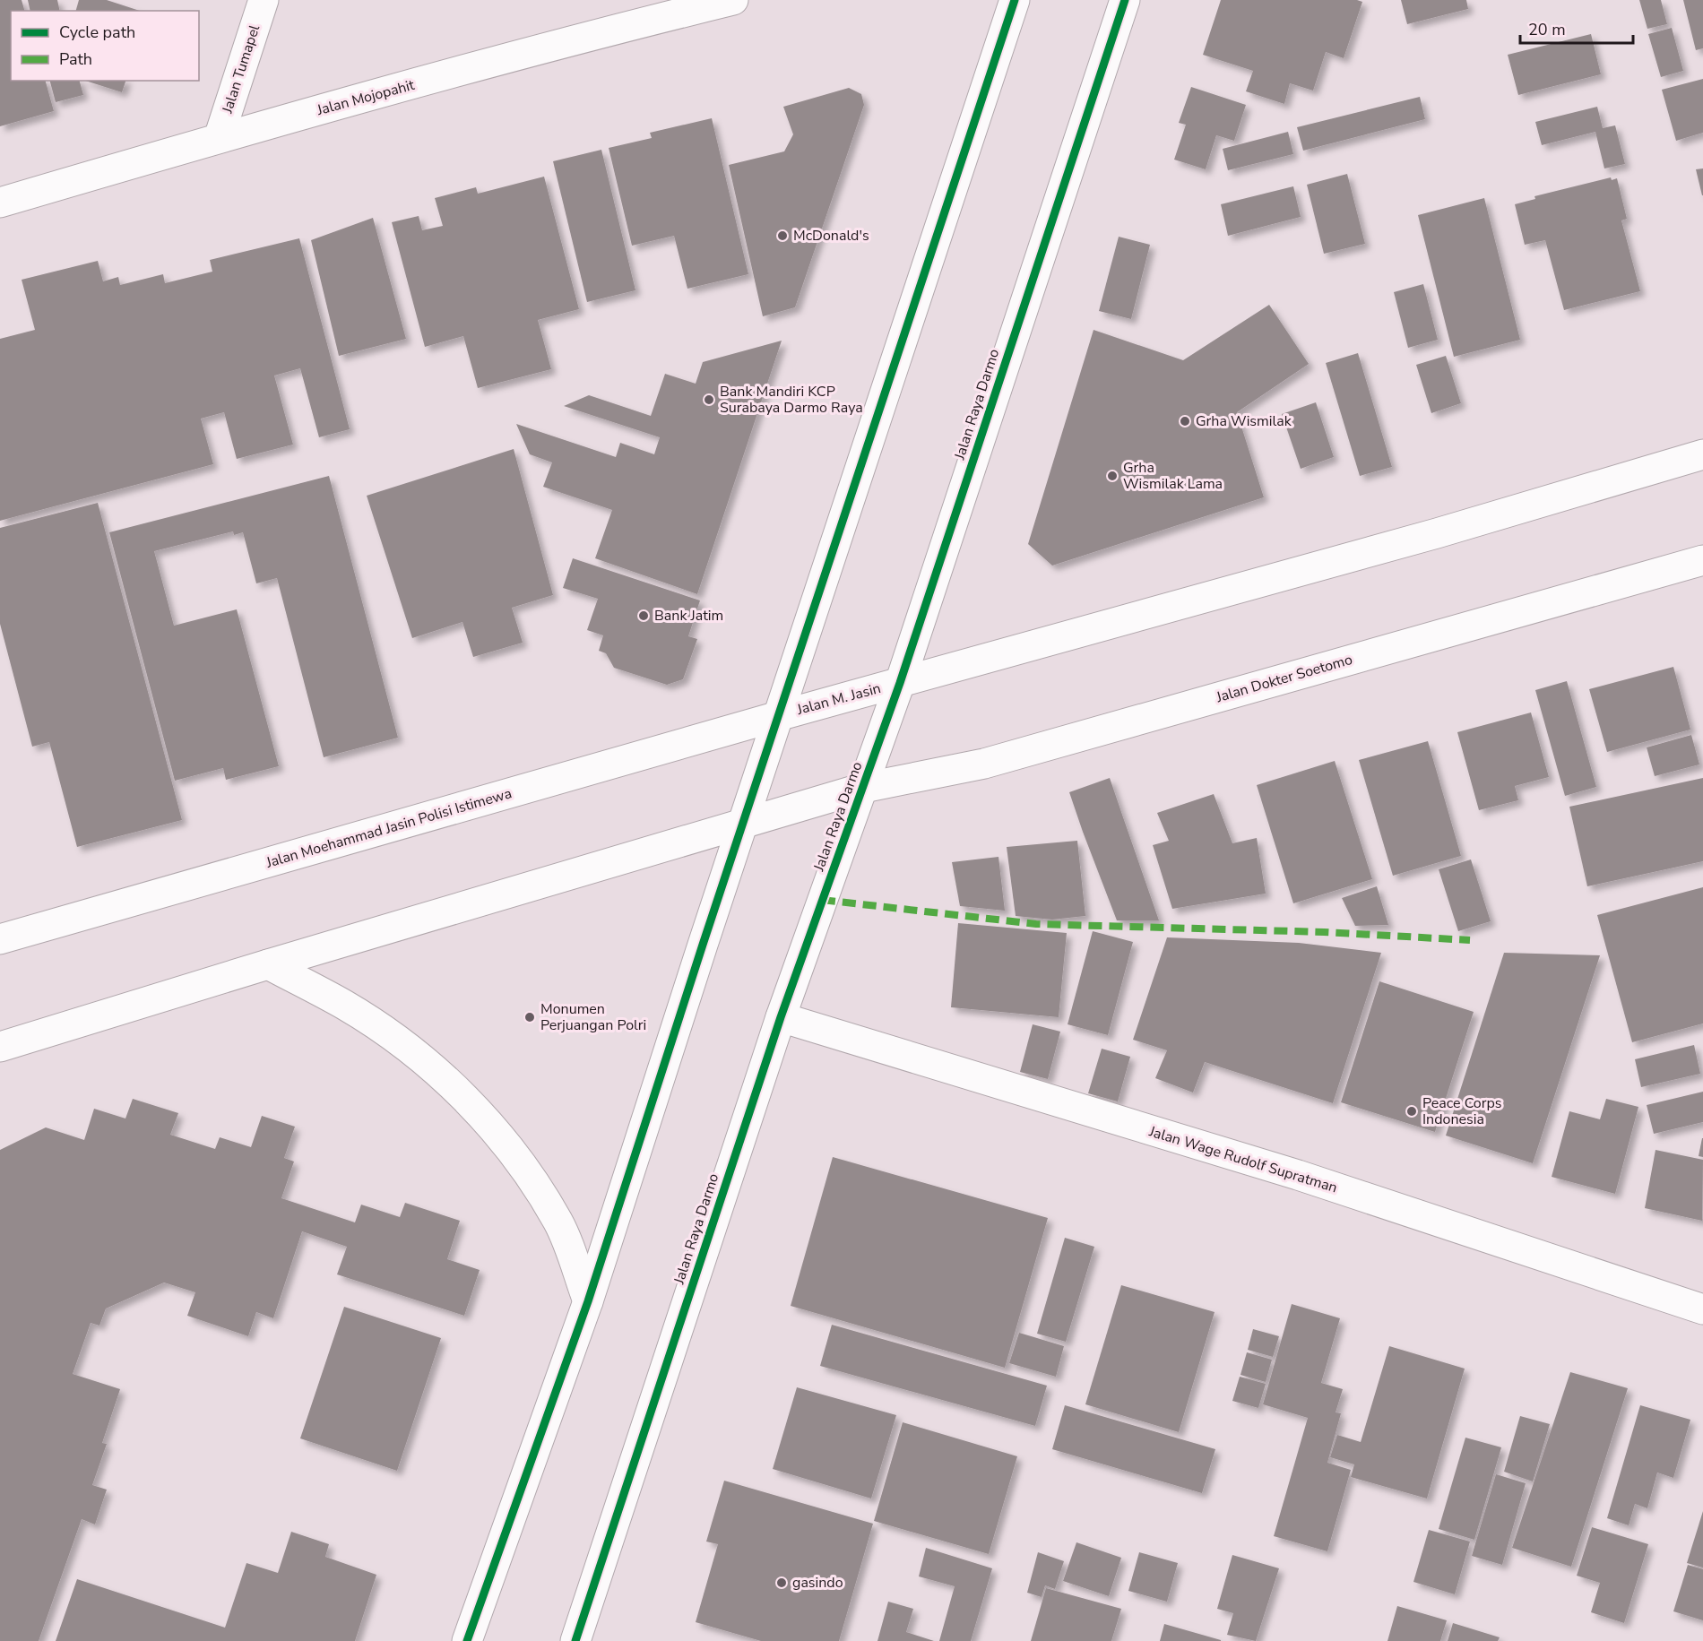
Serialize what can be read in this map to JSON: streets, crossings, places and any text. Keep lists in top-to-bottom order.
{
  "streets": {
    "main road": [
      "Jalan Tumapel",
      "Jalan Mojopahit",
      "Jalan Raya Darmo",
      "Jalan Dokter Soetomo",
      "Jalan M. Jasin",
      "Jalan Moehammad Jasin Polisi Istimewa",
      "Jalan Wage Rudolf Supratman"
    ]
  },
  "crossings": [
    ["Jalan Tumapel", "Jalan Mojopahit"],
    ["Jalan Raya Darmo", "Jalan Dokter Soetomo"],
    ["Jalan Raya Darmo", "Jalan M. Jasin"],
    ["Jalan Raya Darmo", "Jalan Wage Rudolf Supratman"],
    ["Jalan M. Jasin", "Jalan Moehammad Jasin Polisi Istimewa"]
  ],
  "places": [
    "McDonald's",
    "Bank Mandiri KCP Surabaya Darmo Raya",
    "Grha Wismilak",
    "Grha Wismilak Lama",
    "Bank Jatim",
    "Monumen Perjuangan Polri",
    "Peace Corps Indonesia",
    "gasindo"
  ],
  "legend": ["Cycle path", "Path"],
  "scale_bar": "20 m"
}
